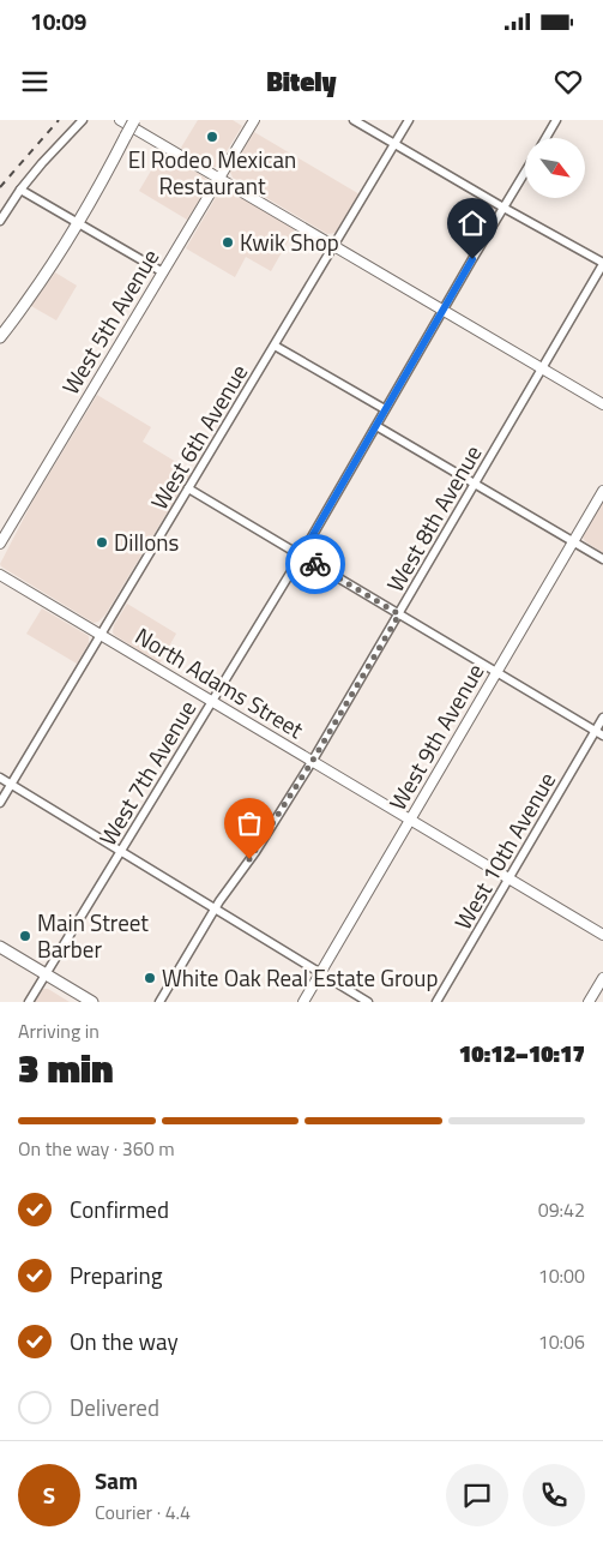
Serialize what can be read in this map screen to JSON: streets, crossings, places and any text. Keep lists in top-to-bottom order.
{
  "streets": {
    "street": [
      "West 5th Avenue",
      "West 6th Avenue",
      "West 8th Avenue",
      "North Adams Street",
      "West 9th Avenue",
      "West 7th Avenue",
      "West 10th Avenue"
    ]
  },
  "crossings": [
    ["West 6th Avenue", "North Adams Street"],
    ["West 8th Avenue", "North Adams Street"],
    ["North Adams Street", "West 9th Avenue"],
    ["North Adams Street", "West 7th Avenue"],
    ["North Adams Street", "West 10th Avenue"]
  ],
  "places": [
    "El Rodeo Mexican Restaurant",
    "Kwik Shop",
    "Dillons",
    "Main Street Barber",
    "White Oak Real Estate Group"
  ],
  "north": "bottom right",
  "page": {
    "status": "10:09",
    "header": "Bitely",
    "heading": ["3 min", "Arriving in", "10:12–10:17"],
    "panel": ["Sam", "Courier · 4.4"],
    "bar": "On the way · 360 m",
    "list": [
      ["Confirmed", "09:42"],
      ["Preparing", "10:00"],
      ["On the way", "10:06"],
      "Delivered"
    ],
    "round": "S"
  }
}
